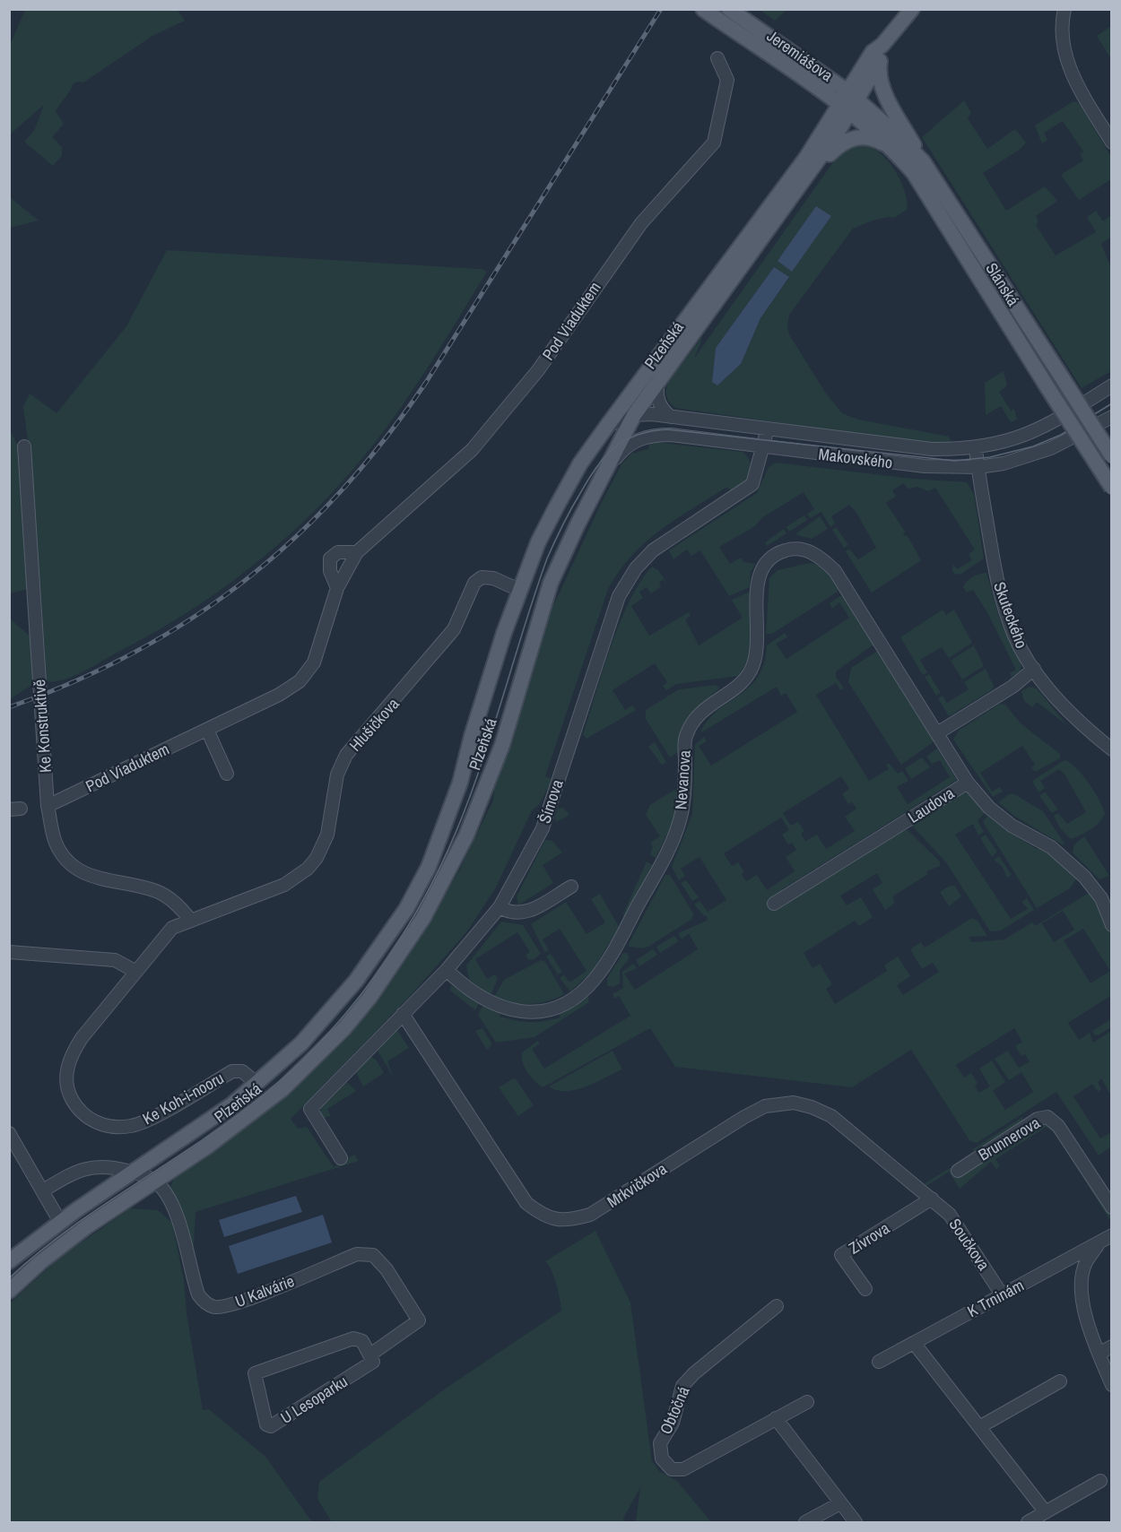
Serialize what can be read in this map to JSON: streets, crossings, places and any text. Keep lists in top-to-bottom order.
{
  "streets": {
    "main road": ["Jeremiášova", "Slánská", "Plzeňská"],
    "street": [
      "Pod Viaduktem",
      "Makovského",
      "Skuteckého",
      "Hlušičkova",
      "Ke Konstruktivě",
      "Nevanova",
      "Šímova",
      "Laudova",
      "Ke Koh-i-nooru",
      "Brunnerova",
      "Mrkvičkova",
      "Zívrova",
      "Součkova",
      "U Kalvárie",
      "K Trninám",
      "U Lesoparku",
      "Obtočná"
    ]
  },
  "crossings": [
    ["Jeremiášova", "Slánská"],
    ["Jeremiášova", "Plzeňská"],
    ["Slánská", "Plzeňská"],
    ["Pod Viaduktem", "Ke Konstruktivě"],
    ["Plzeňská", "Makovského"],
    ["Plzeňská", "Hlušičkova"],
    ["Plzeňská", "Ke Koh-i-nooru"],
    ["Plzeňská", "U Kalvárie"],
    ["Makovského", "Skuteckého"],
    ["Makovského", "Šímova"],
    ["Hlušičkova", "Ke Konstruktivě"],
    ["Hlušičkova", "Ke Koh-i-nooru"],
    ["Ke Konstruktivě", "Ke Koh-i-nooru"],
    ["Nevanova", "Šímova"],
    ["Nevanova", "Laudova"],
    ["Šímova", "Mrkvičkova"],
    ["Mrkvičkova", "Zívrova"],
    ["Mrkvičkova", "Součkova"],
    ["Zívrova", "Součkova"],
    ["Součkova", "K Trninám"],
    ["U Kalvárie", "U Lesoparku"]
  ]
}
